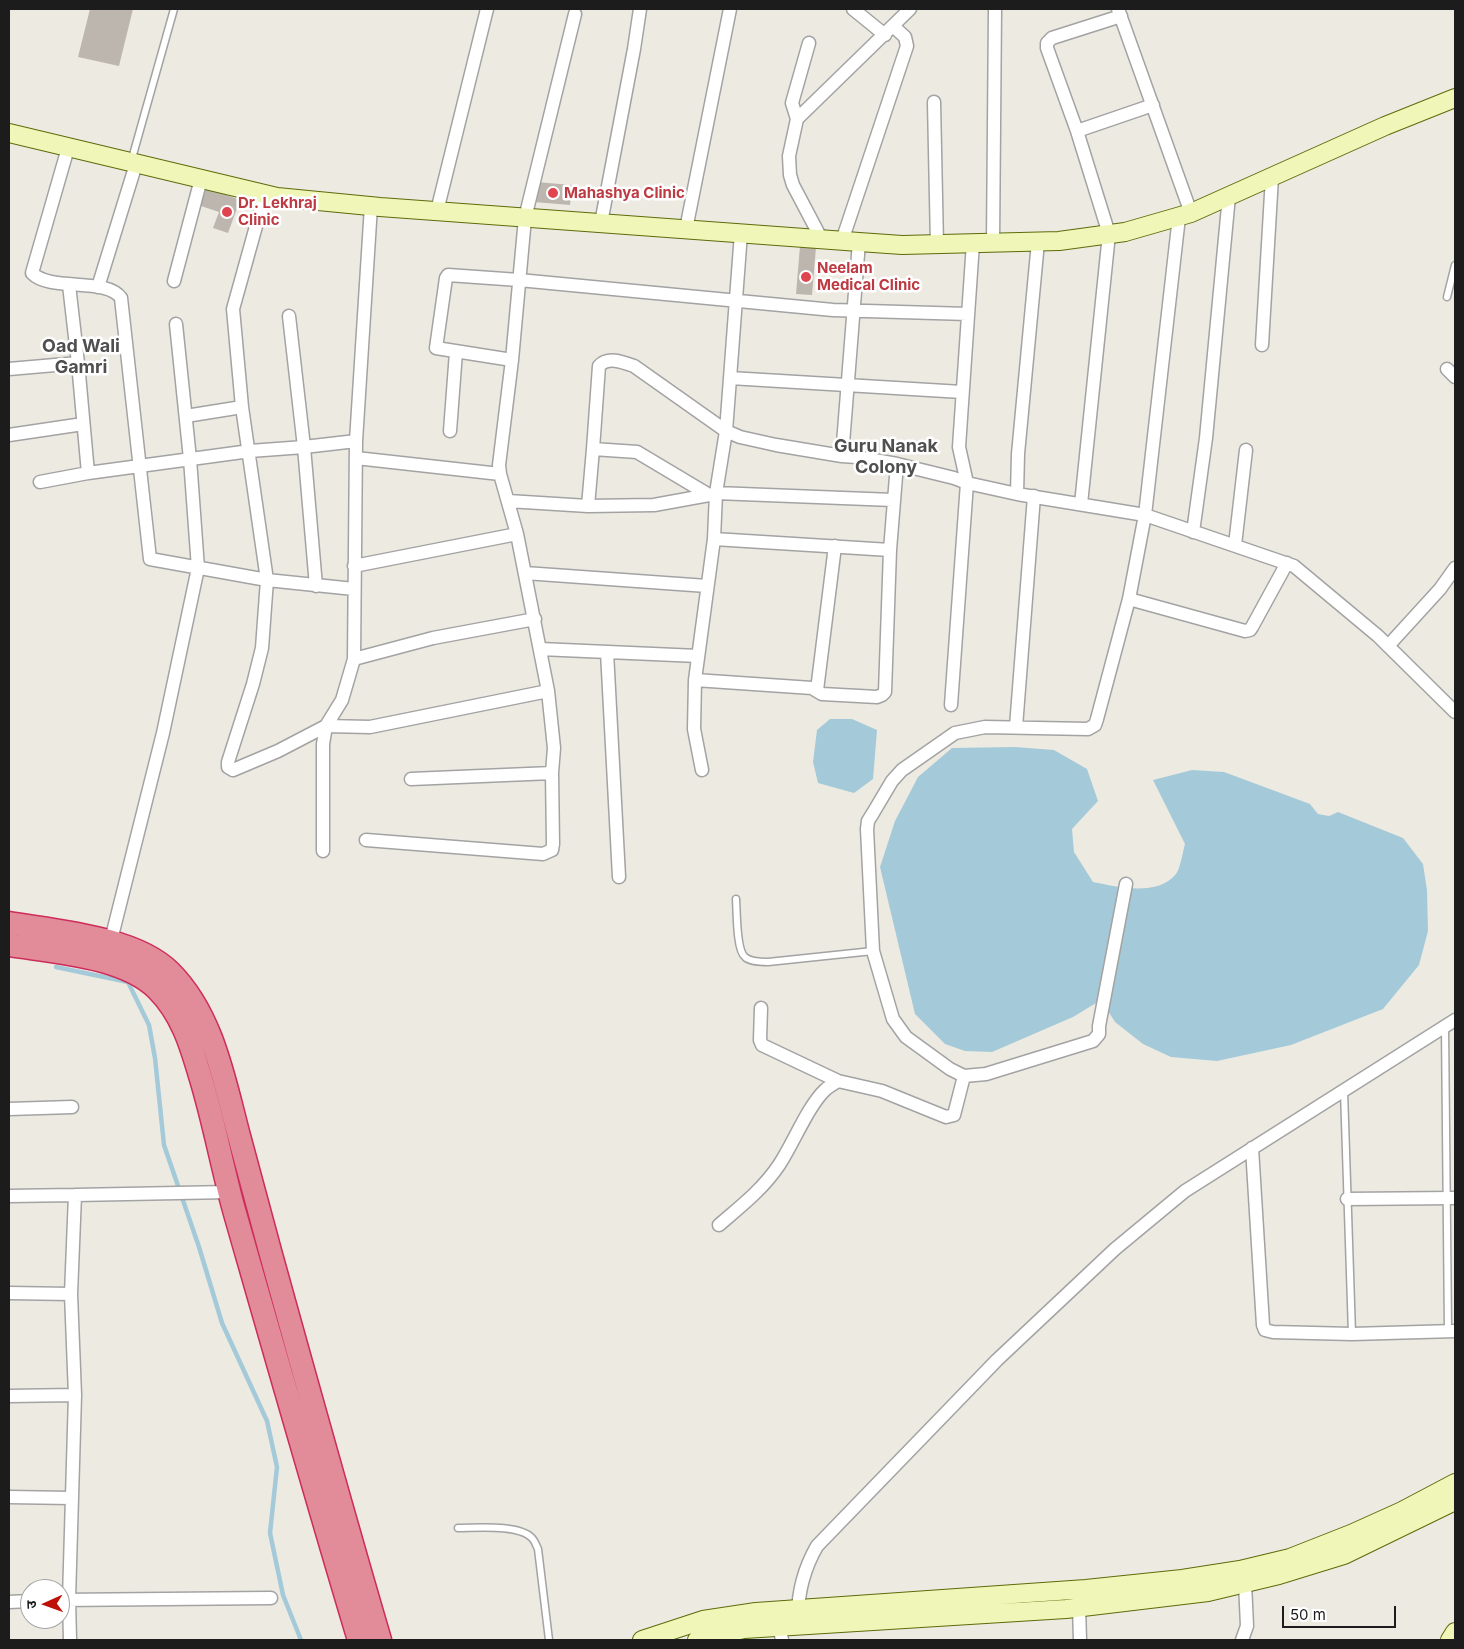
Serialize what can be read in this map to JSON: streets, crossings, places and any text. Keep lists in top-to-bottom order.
{
  "districts": ["Oad Wali Gamri", "Guru Nanak Colony"],
  "places": ["Mahashya Clinic", "Dr. Lekhraj Clinic", "Neelam Medical Clinic"],
  "scale_bar": "50 m",
  "north": "left"
}
